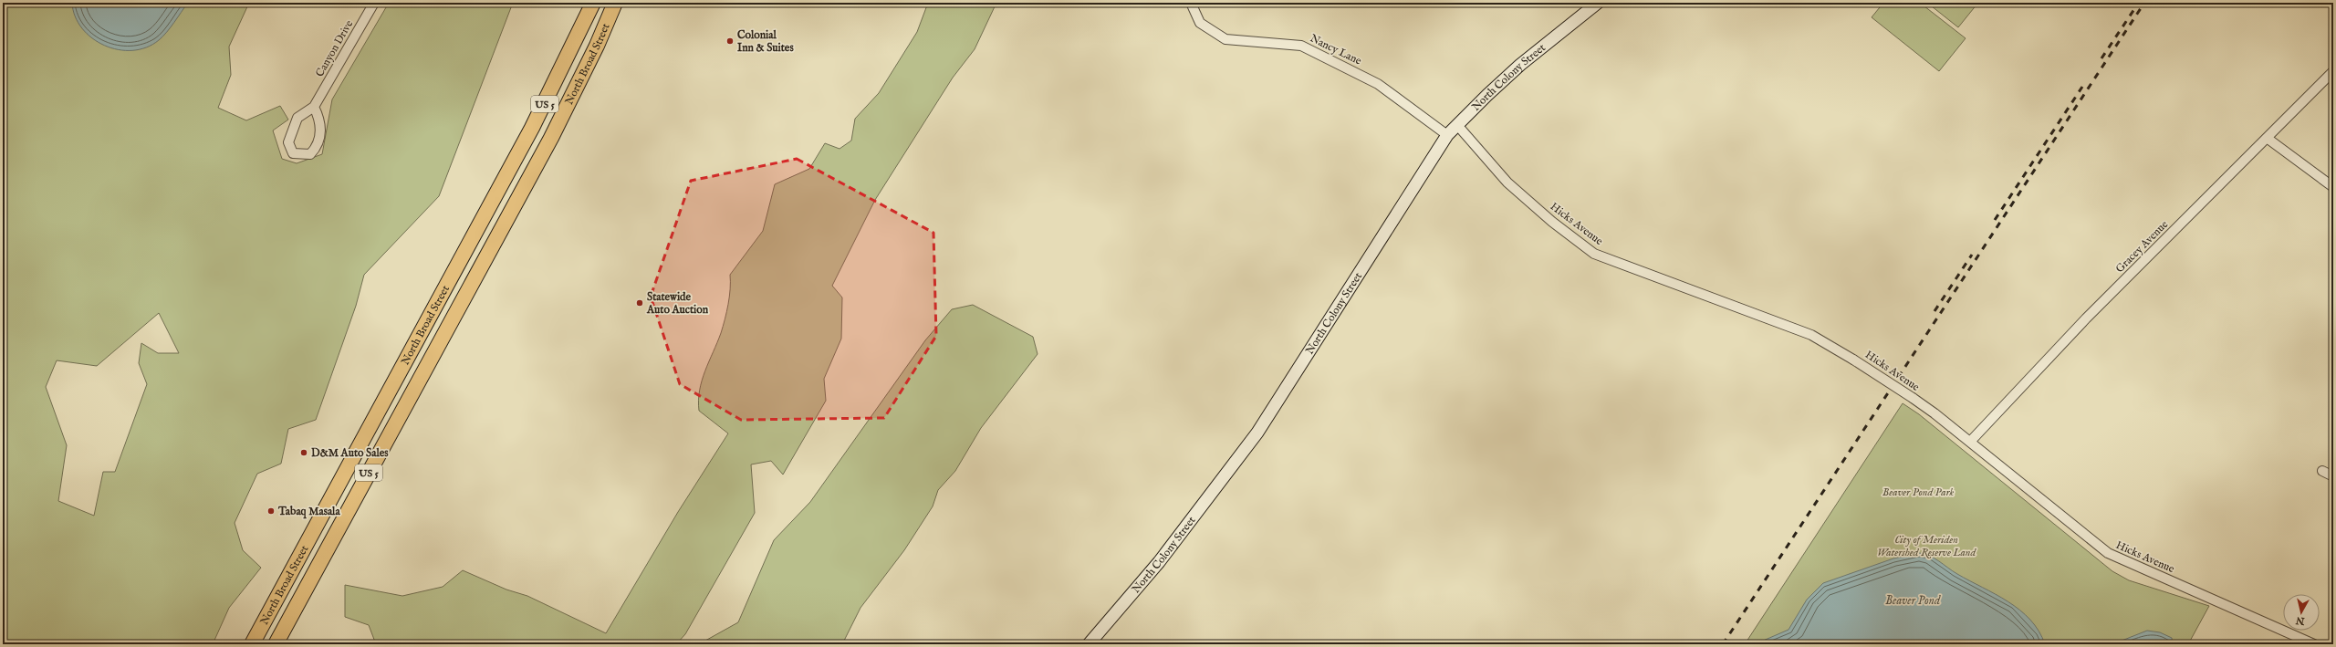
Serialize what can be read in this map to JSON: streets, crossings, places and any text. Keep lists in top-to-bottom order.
{
  "streets": {
    "highway": ["North Broad Street", "US 5"],
    "main road": ["North Colony Street"],
    "street": [
      "Canyon Drive",
      "Nancy Lane",
      "Hicks Avenue",
      "Gracey Avenue"
    ]
  },
  "crossings": [
    ["Nancy Lane", "North Colony Street"],
    ["North Colony Street", "Hicks Avenue"],
    ["Hicks Avenue", "Gracey Avenue"]
  ],
  "water": ["Beaver Pond"],
  "parks": ["Beaver Pond Park", "City of Meriden Watershed Reserve Land"],
  "places": [
    "Colonial Inn & Suites",
    "Statewide Auto Auction",
    "D&M Auto Sales",
    "Tabaq Masala"
  ],
  "north": "bottom"
}
